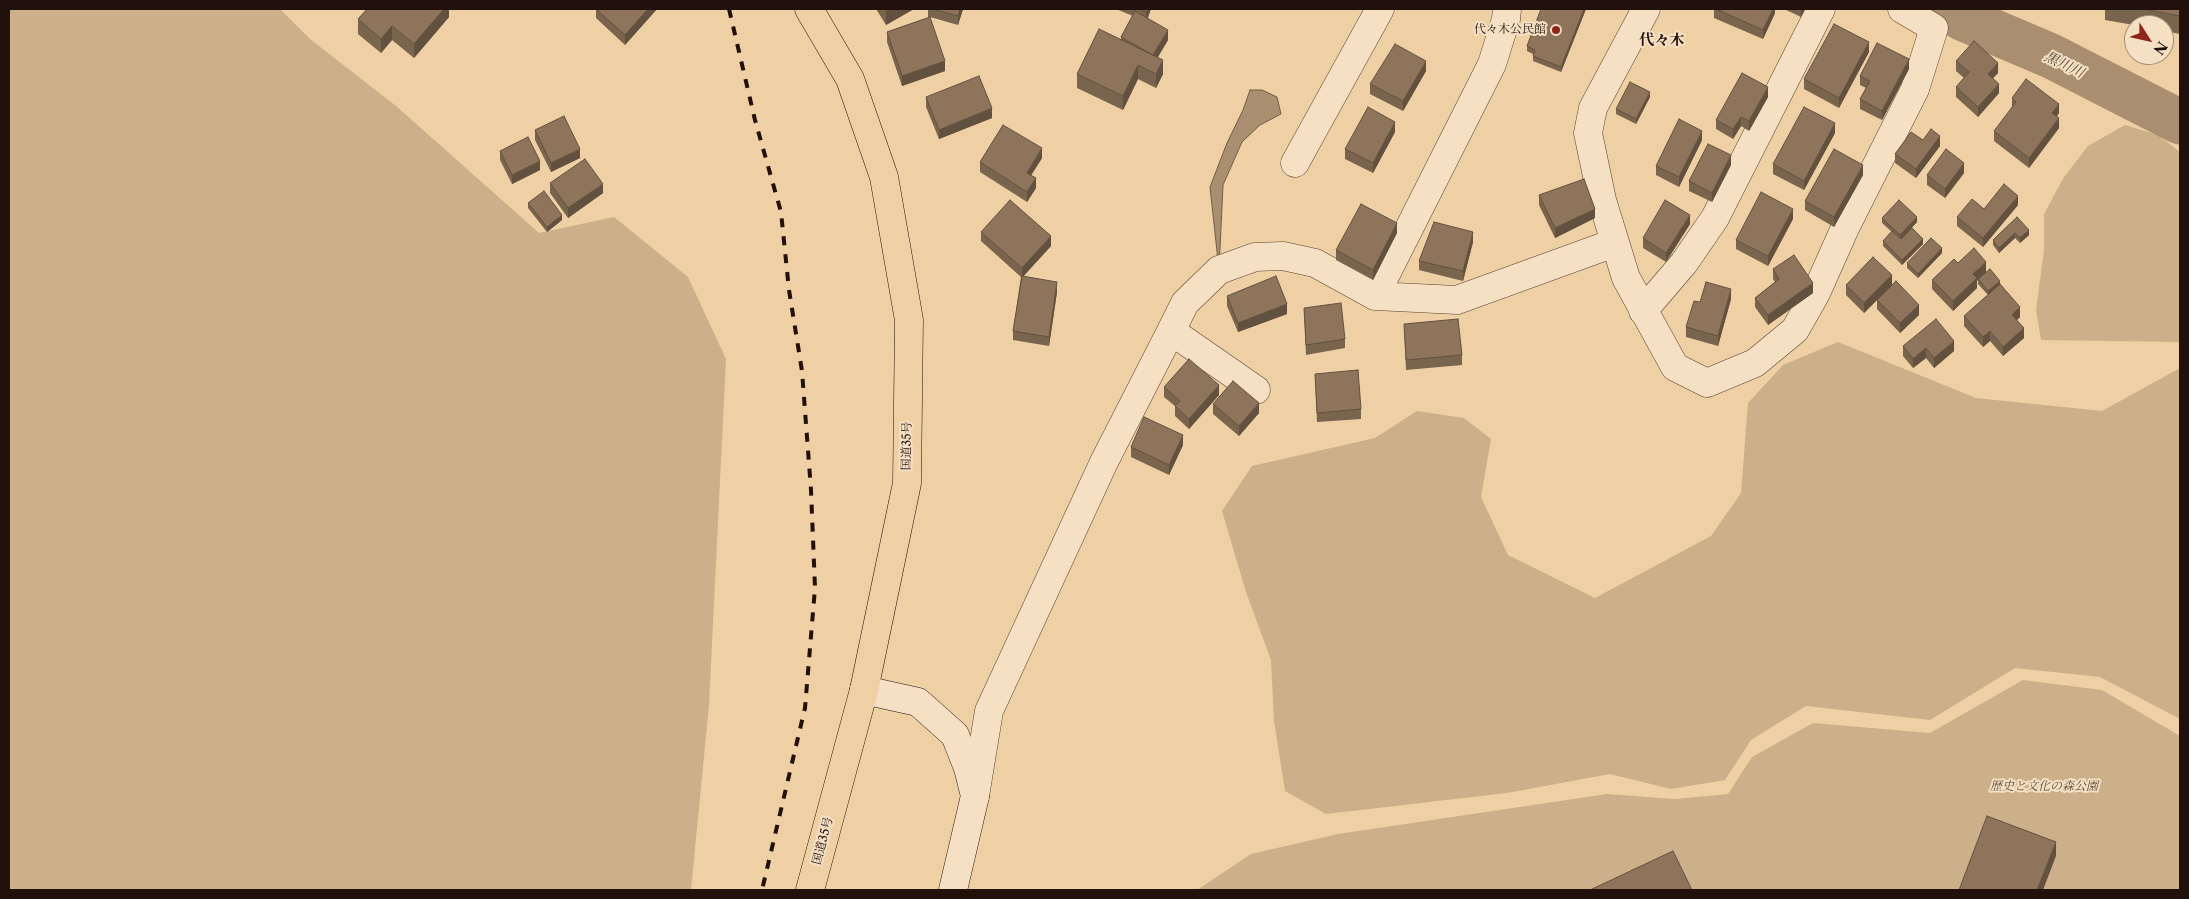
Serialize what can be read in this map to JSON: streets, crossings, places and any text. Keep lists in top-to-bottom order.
{
  "streets": {
    "highway": ["国道35号"]
  },
  "districts": ["代々木"],
  "water": ["黒川川"],
  "parks": ["歴史と文化の森公園"],
  "places": ["代々木公民館"],
  "north": "bottom right"
}
